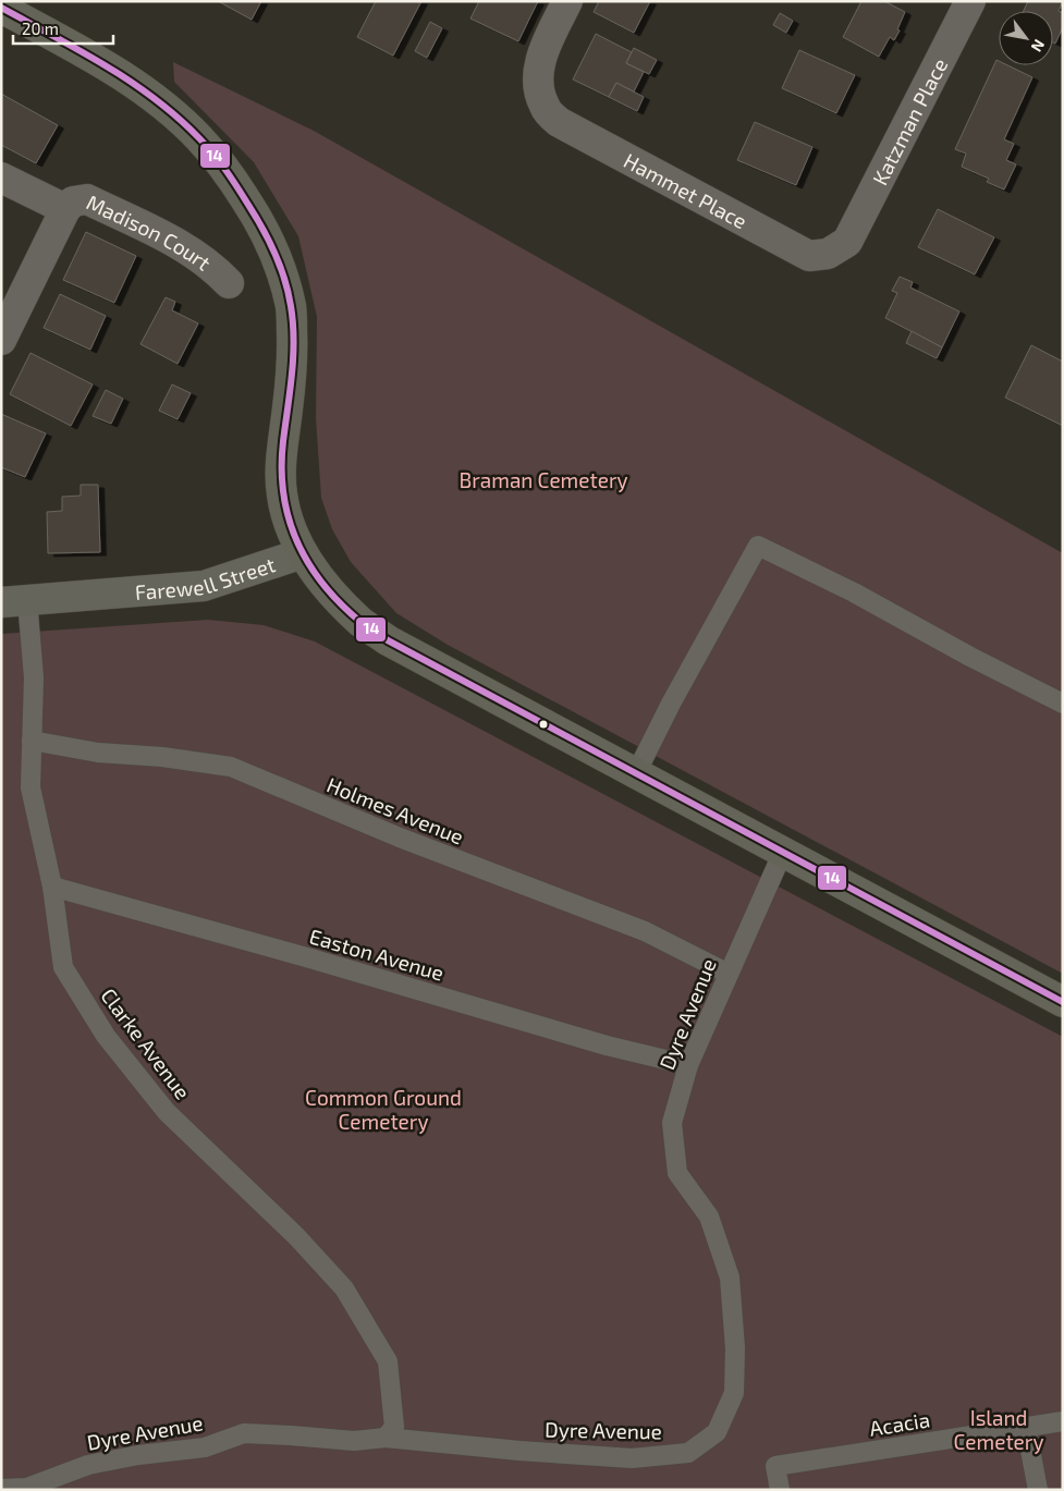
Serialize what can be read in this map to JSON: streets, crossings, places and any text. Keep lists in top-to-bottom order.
{
  "streets": {
    "main road": ["Farewell Street"],
    "street": ["Katzman Place", "Hammet Place", "Madison Court"],
    "lane": [
      "Holmes Avenue",
      "Easton Avenue",
      "Dyre Avenue",
      "Clarke Avenue",
      "Acacia"
    ]
  },
  "crossings": [
    ["Katzman Place", "Hammet Place"],
    ["Farewell Street", "Dyre Avenue"],
    ["Farewell Street", "Clarke Avenue"],
    ["Holmes Avenue", "Dyre Avenue"],
    ["Holmes Avenue", "Clarke Avenue"],
    ["Easton Avenue", "Dyre Avenue"],
    ["Easton Avenue", "Clarke Avenue"],
    ["Dyre Avenue", "Clarke Avenue"]
  ],
  "parks": ["Braman Cemetery", "Common Ground Cemetery", "Island Cemetery"],
  "lines": ["transit line 14"],
  "scale_bar": "20 m",
  "north": "bottom right"
}
